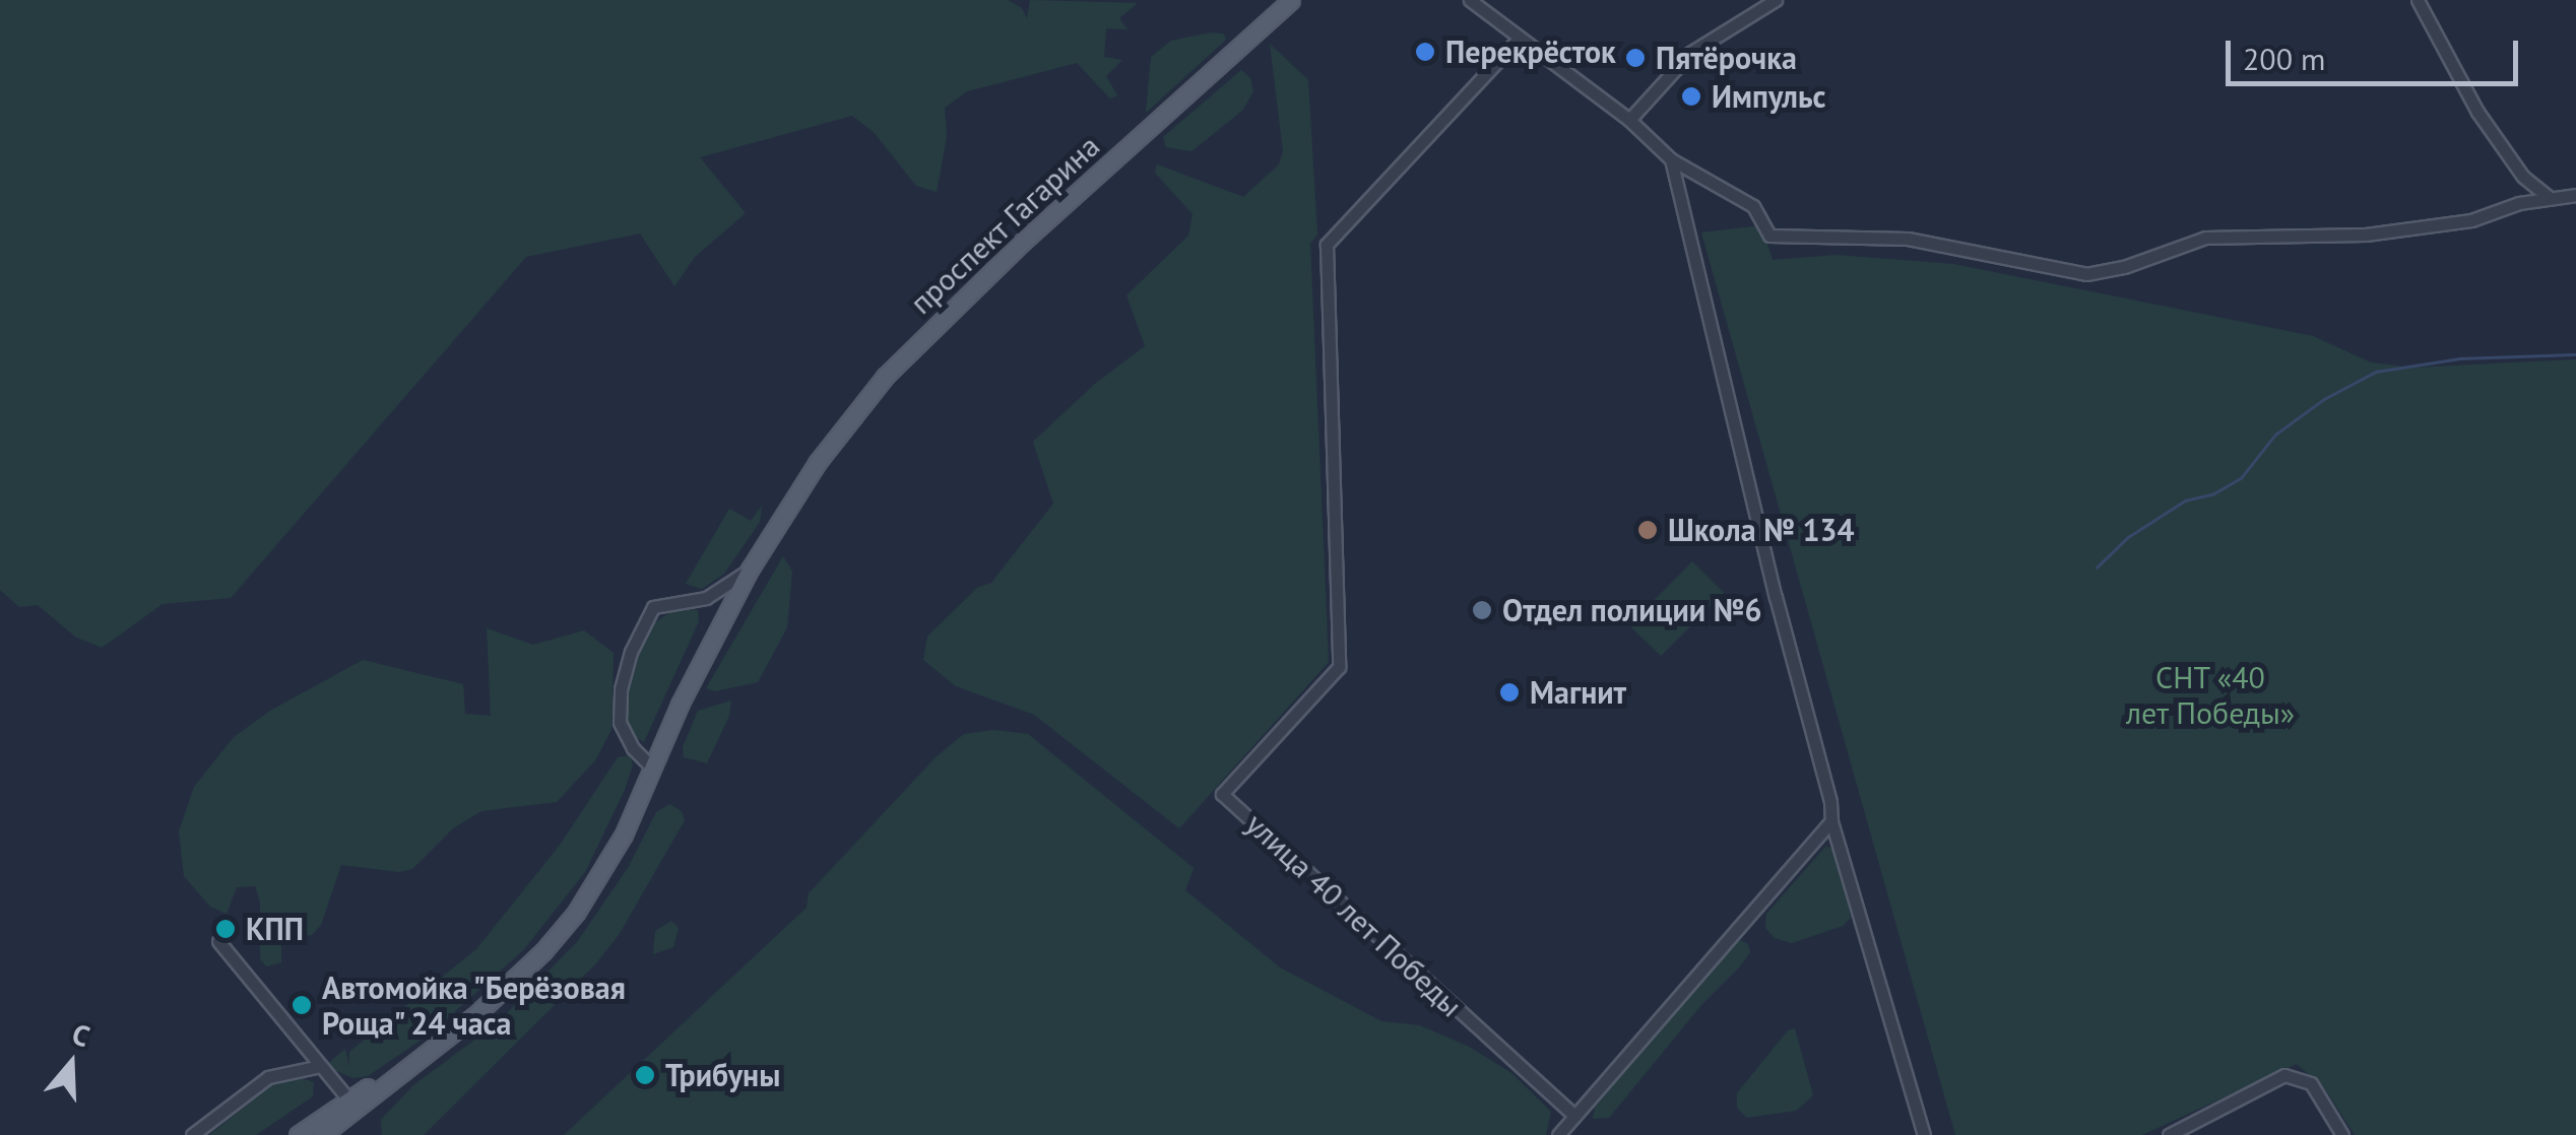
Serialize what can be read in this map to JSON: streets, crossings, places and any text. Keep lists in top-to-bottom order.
{
  "streets": {
    "main road": ["проспект Гагарина"],
    "street": ["улица 40 лет Победы"]
  },
  "parks": ["СНТ «40 лет Победы»"],
  "places": [
    "Перекрёсток",
    "Пятёрочка",
    "Импульс",
    "Школа № 134",
    "Отдел полиции №6",
    "Магнит",
    "КПП",
    "Автомойка \"Берёзовая Роща\" 24 часа",
    "Трибуны"
  ],
  "scale_bar": "200 m",
  "north": "top"
}
